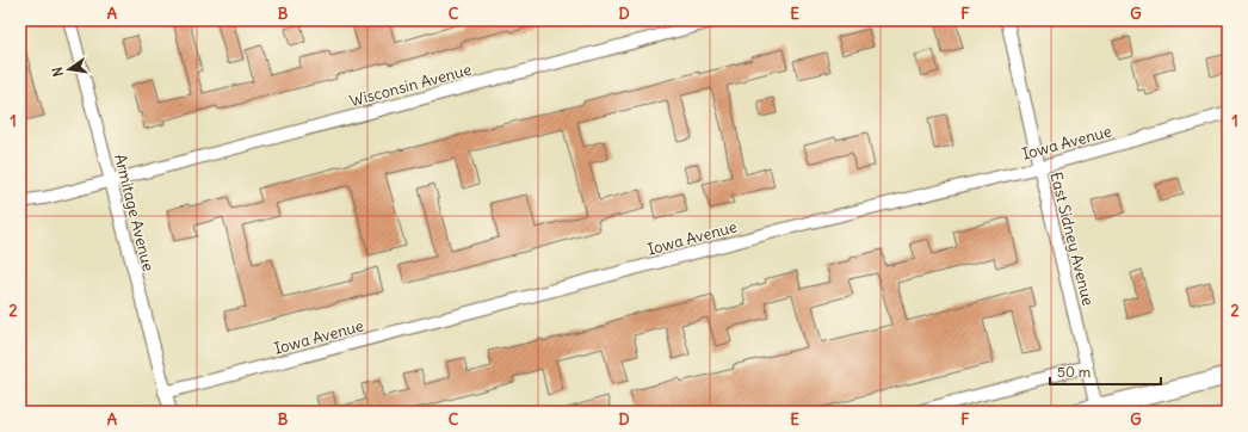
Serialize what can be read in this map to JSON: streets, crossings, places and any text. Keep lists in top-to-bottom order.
{
  "streets": {
    "street": [
      "Wisconsin Avenue",
      "Iowa Avenue",
      "Armitage Avenue",
      "East Sidney Avenue"
    ]
  },
  "crossings": [
    ["Wisconsin Avenue", "Armitage Avenue"],
    ["Iowa Avenue", "Armitage Avenue"],
    ["Iowa Avenue", "East Sidney Avenue"]
  ],
  "scale_bar": "50 m",
  "north": "left",
  "grid": {
    "columns": [
      "A",
      "B",
      "C",
      "D",
      "E",
      "F",
      "G"
    ],
    "rows": ["1", "2"]
  }
}
